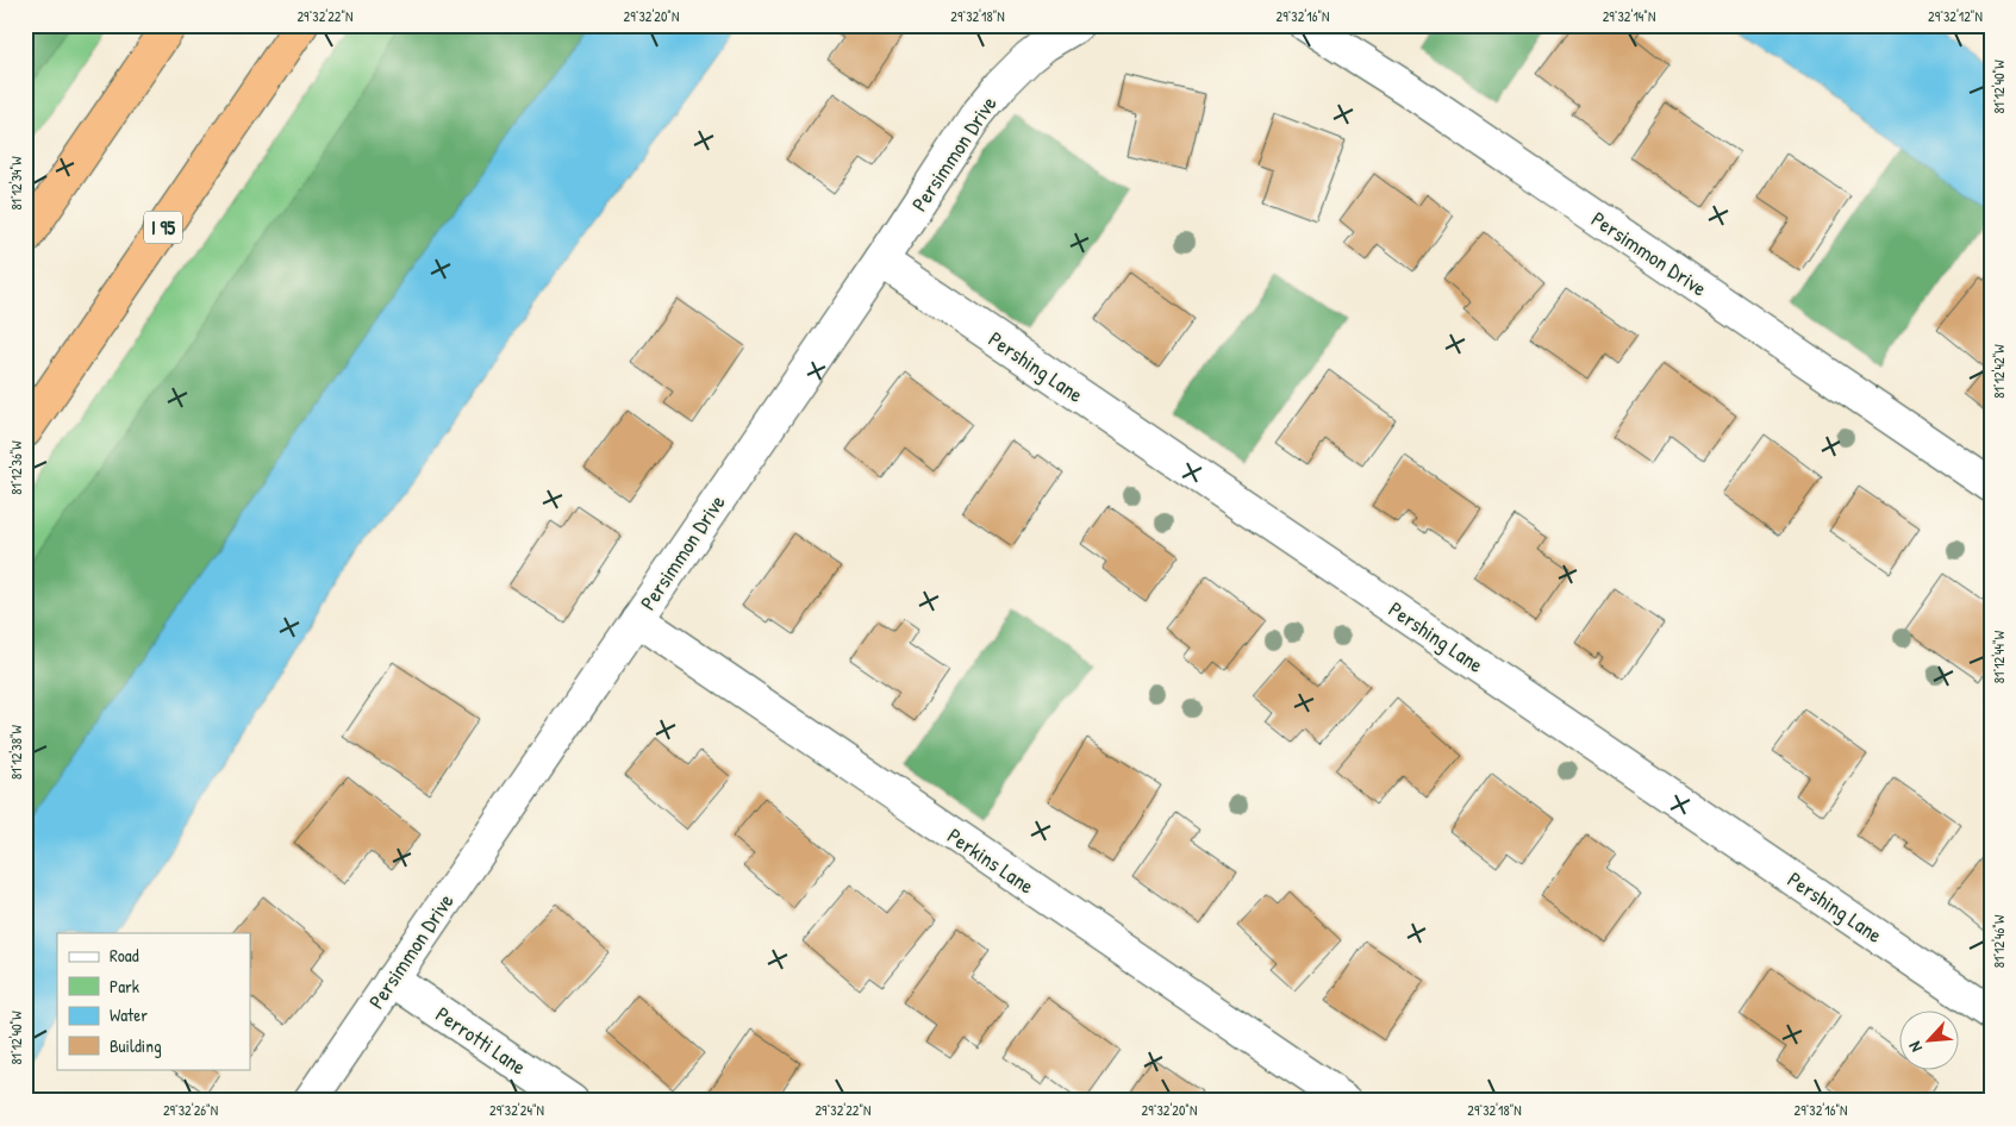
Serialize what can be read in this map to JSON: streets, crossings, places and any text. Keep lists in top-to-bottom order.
{
  "streets": {
    "highway": ["I 95"],
    "street": [
      "Persimmon Drive",
      "Pershing Lane",
      "Perkins Lane",
      "Perrotti Lane"
    ]
  },
  "crossings": [
    ["Persimmon Drive", "Pershing Lane"],
    ["Persimmon Drive", "Perkins Lane"],
    ["Persimmon Drive", "Perrotti Lane"]
  ],
  "legend": [
    "Road",
    "Park",
    "Water",
    "Building"
  ],
  "north": "bottom left",
  "coordinates": [
    "29°32'22\"N",
    "29°32'20\"N",
    "29°32'18\"N",
    "29°32'16\"N",
    "29°32'14\"N",
    "29°32'12\"N",
    "81°12'40\"W",
    "81°12'34\"W",
    "81°12'42\"W",
    "81°12'36\"W",
    "81°12'44\"W",
    "81°12'38\"W",
    "81°12'46\"W",
    "29°32'26\"N",
    "29°32'24\"N"
  ]
}
